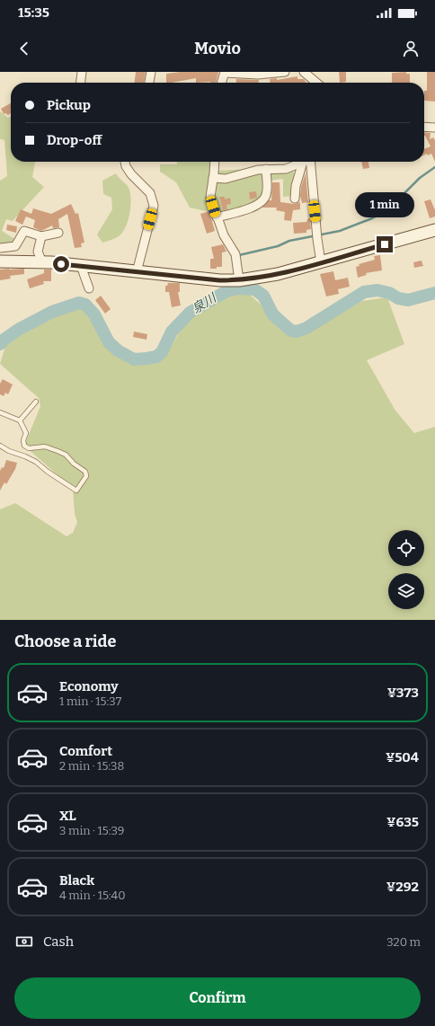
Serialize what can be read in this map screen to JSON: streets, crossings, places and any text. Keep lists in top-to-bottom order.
{
  "water": ["泉川"],
  "page": {
    "status": "15:35",
    "header": "Movio",
    "banner": ["Pickup", "Drop-off"],
    "bubble": "1 min",
    "heading": "Choose a ride",
    "list": [
      {
        "name": "Economy",
        "note": "1 min · 15:37",
        "value": "¥373"
      },
      {
        "name": "Comfort",
        "note": "2 min · 15:38",
        "value": "¥504"
      },
      {
        "name": "XL",
        "note": "3 min · 15:39",
        "value": "¥635"
      },
      {
        "name": "Black",
        "note": "4 min · 15:40",
        "value": "¥292"
      }
    ],
    "pay": ["Cash", "320 m"],
    "buttons": "Confirm"
  }
}
